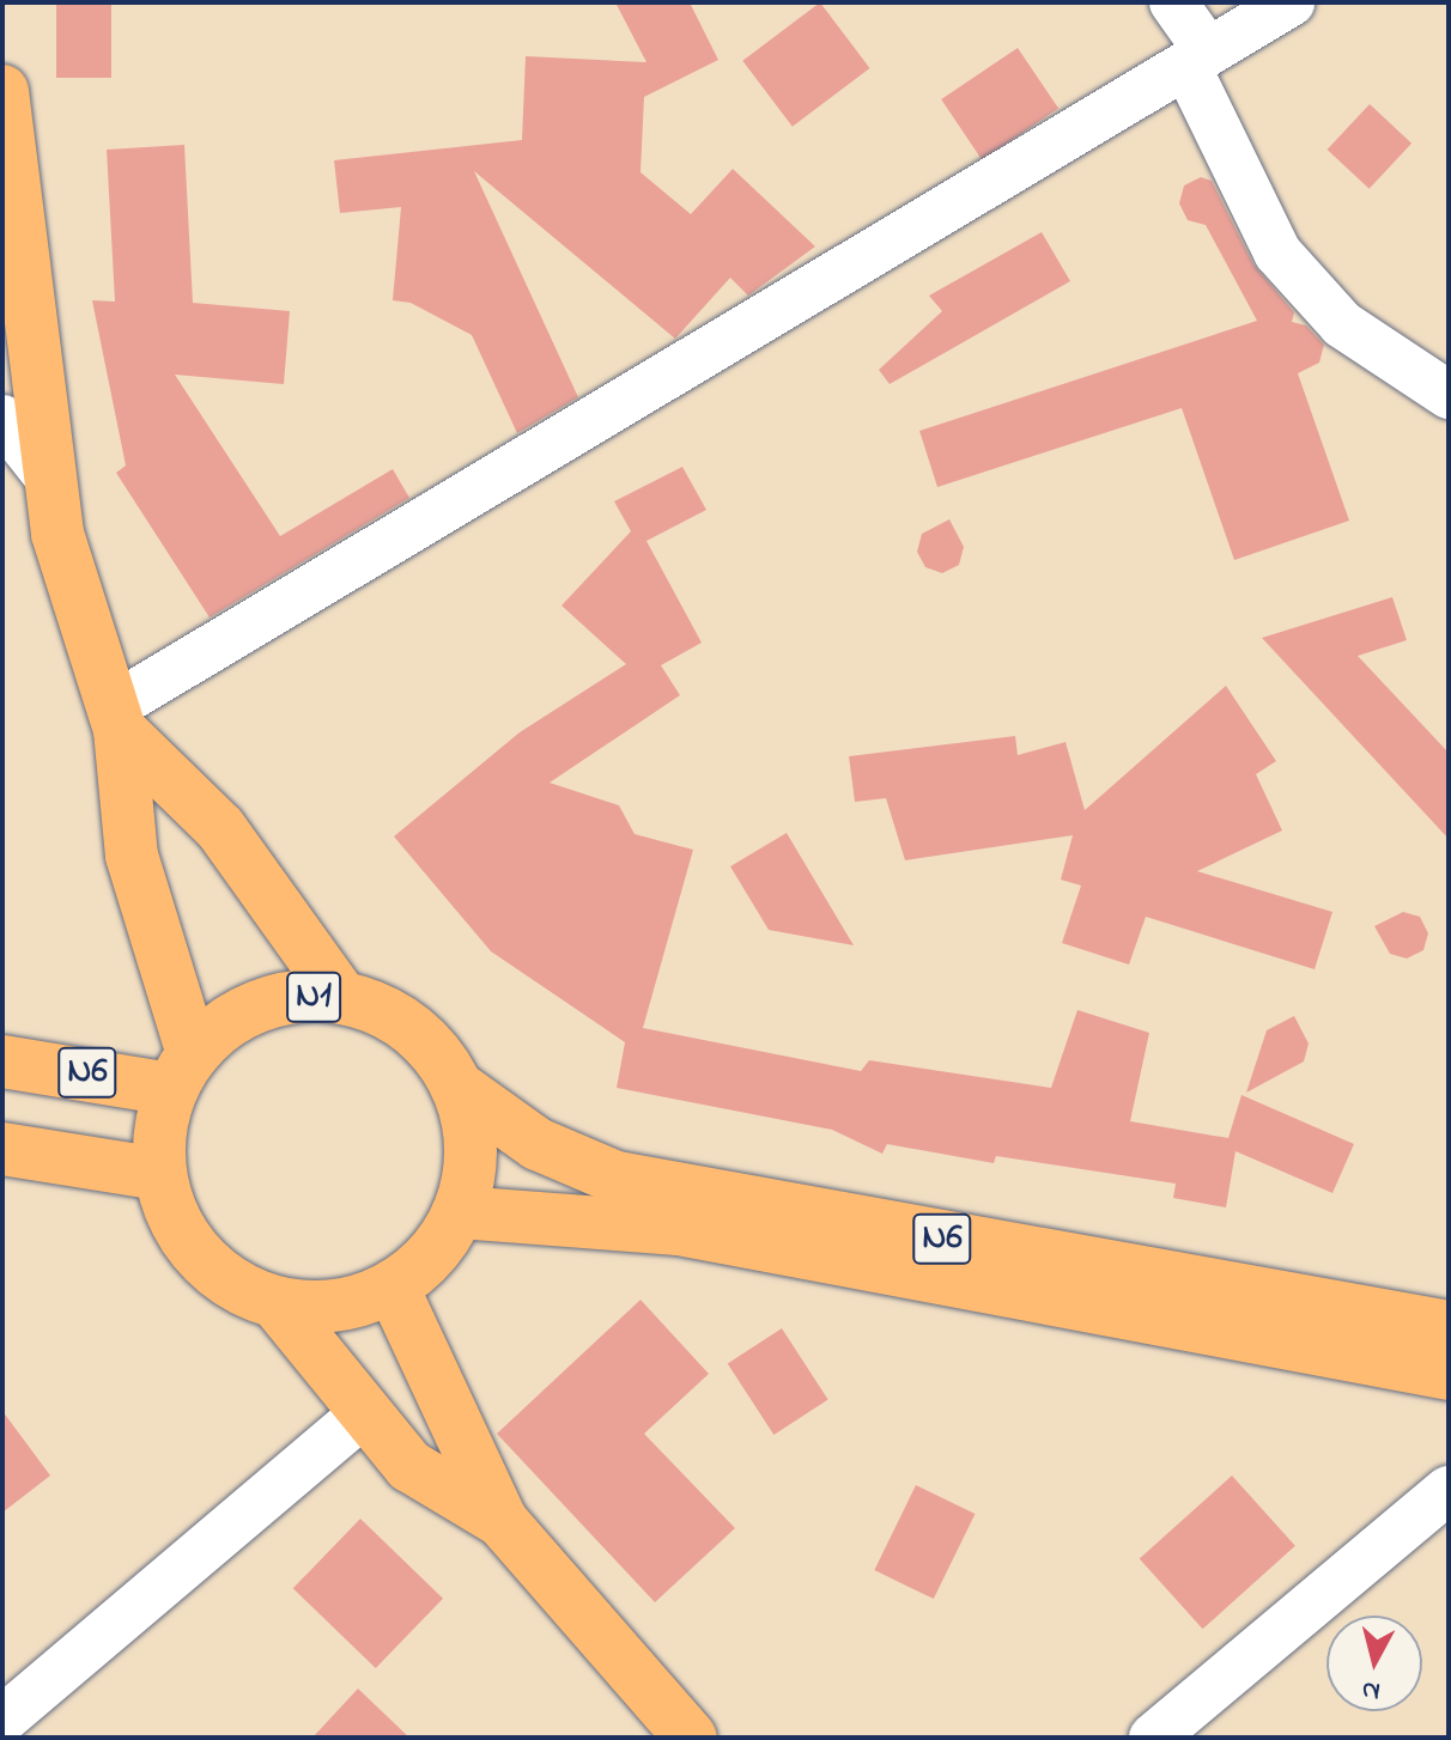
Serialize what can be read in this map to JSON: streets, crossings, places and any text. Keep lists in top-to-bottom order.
{
  "streets": {
    "highway": ["N1", "N6"]
  },
  "crossings": [
    ["N1", "N6"]
  ],
  "north": "bottom"
}
